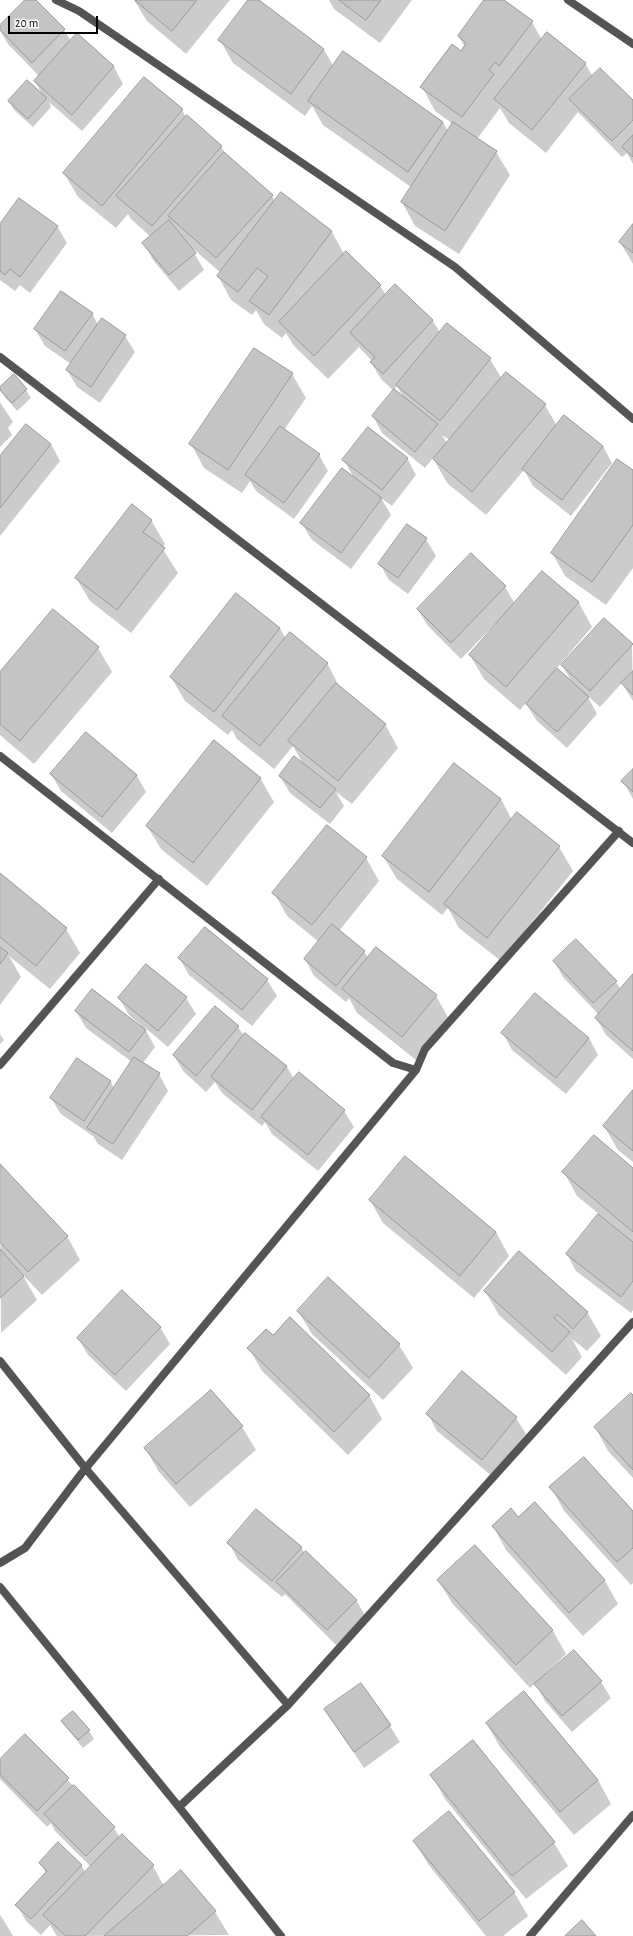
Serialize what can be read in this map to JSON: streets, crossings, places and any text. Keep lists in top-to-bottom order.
{
  "scale_bar": "20 m"
}
